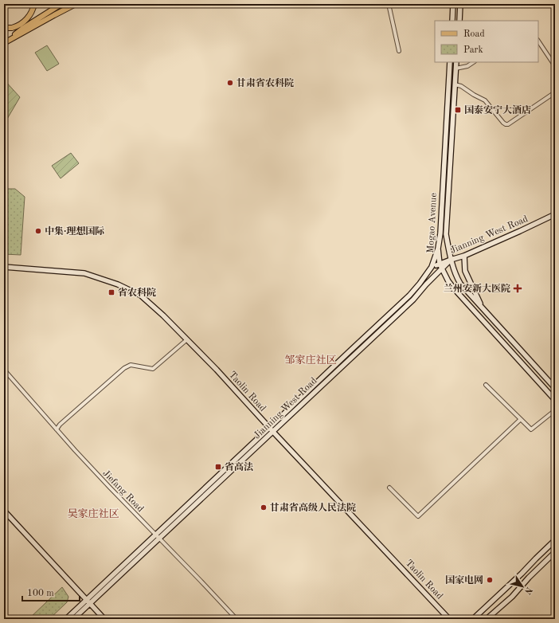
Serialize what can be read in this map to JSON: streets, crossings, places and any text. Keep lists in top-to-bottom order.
{
  "streets": {
    "main road": ["Mogao Avenue", "Jianning West Road", "Taolin Road"],
    "street": ["Jiefang Road"]
  },
  "crossings": [
    ["Mogao Avenue", "Jianning West Road"],
    ["Jianning West Road", "Taolin Road"],
    ["Jianning West Road", "Jiefang Road"]
  ],
  "districts": ["邹家庄社区", "吴家庄社区"],
  "places": {
    "other": [
      "甘肃省农科院",
      "中集·理想国际",
      "甘肃省高级人民法院",
      "国家电网"
    ],
    "transit": ["国泰安宁大酒店", "省农科院", "省高法"],
    "health": ["兰州安新大医院"]
  },
  "legend": ["Road", "Park"],
  "scale_bar": "100 m",
  "north": "bottom right"
}
